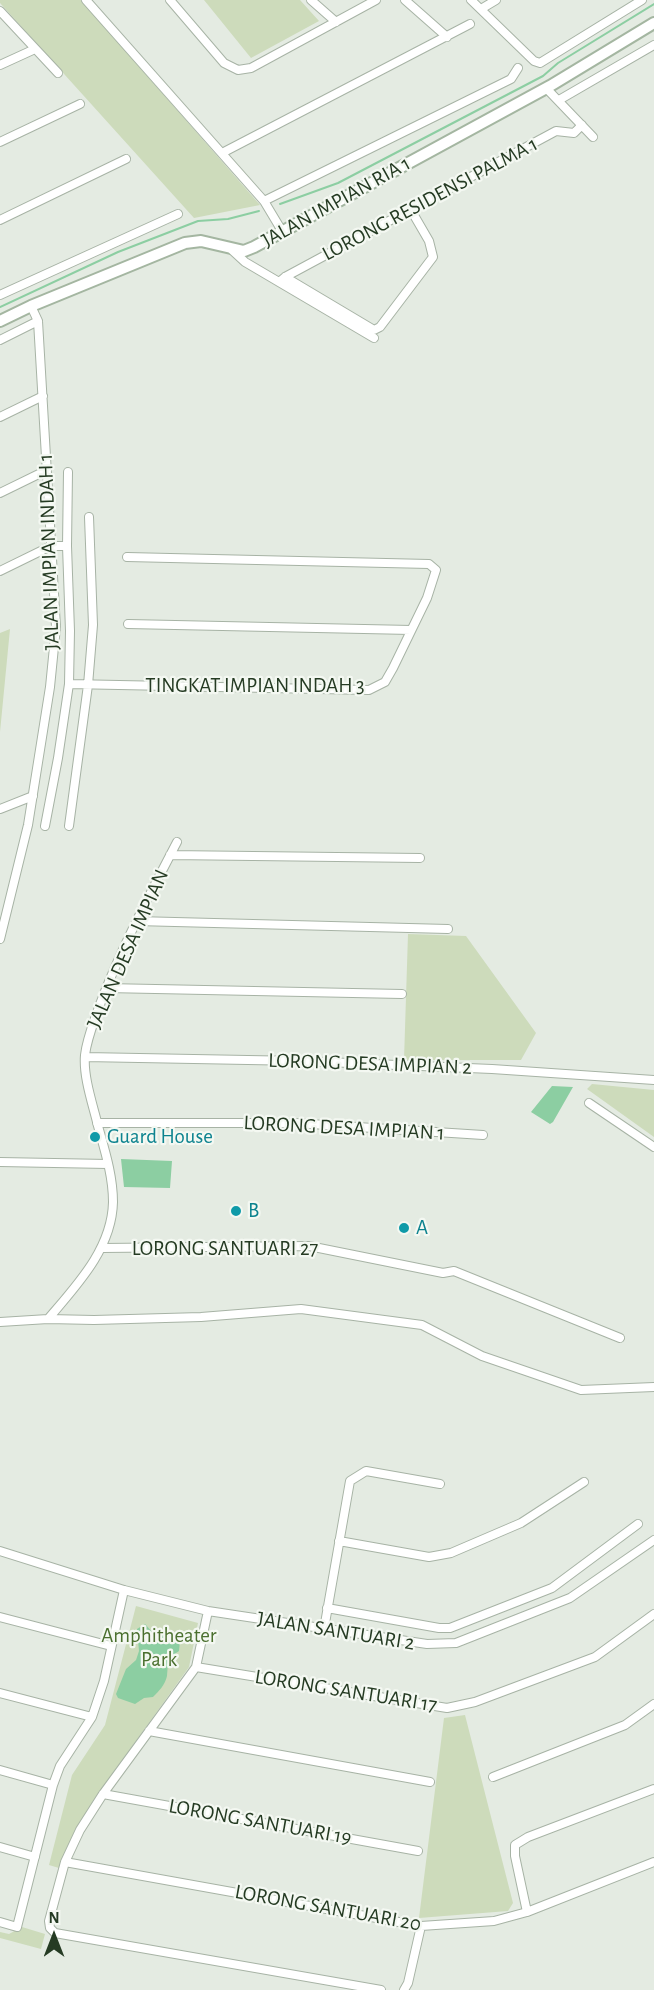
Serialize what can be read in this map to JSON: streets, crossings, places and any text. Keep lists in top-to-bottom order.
{
  "streets": {
    "street": [
      "LORONG RESIDENSI PALMA 1",
      "JALAN IMPIAN RIA 1",
      "JALAN IMPIAN INDAH 1",
      "TINGKAT IMPIAN INDAH 3",
      "JALAN DESA IMPIAN",
      "LORONG DESA IMPIAN 2",
      "LORONG DESA IMPIAN 1",
      "LORONG SANTUARI 27",
      "JALAN SANTUARI 2",
      "LORONG SANTUARI 17",
      "LORONG SANTUARI 19",
      "LORONG SANTUARI 20"
    ]
  },
  "crossings": [
    ["JALAN IMPIAN RIA 1", "JALAN IMPIAN INDAH 1"],
    ["JALAN IMPIAN INDAH 1", "TINGKAT IMPIAN INDAH 3"],
    ["JALAN DESA IMPIAN", "LORONG DESA IMPIAN 2"],
    ["JALAN DESA IMPIAN", "LORONG DESA IMPIAN 1"],
    ["JALAN DESA IMPIAN", "LORONG SANTUARI 27"]
  ],
  "parks": ["Amphitheater Park"],
  "places": ["Guard House", "B", "A"],
  "north": "top"
}
